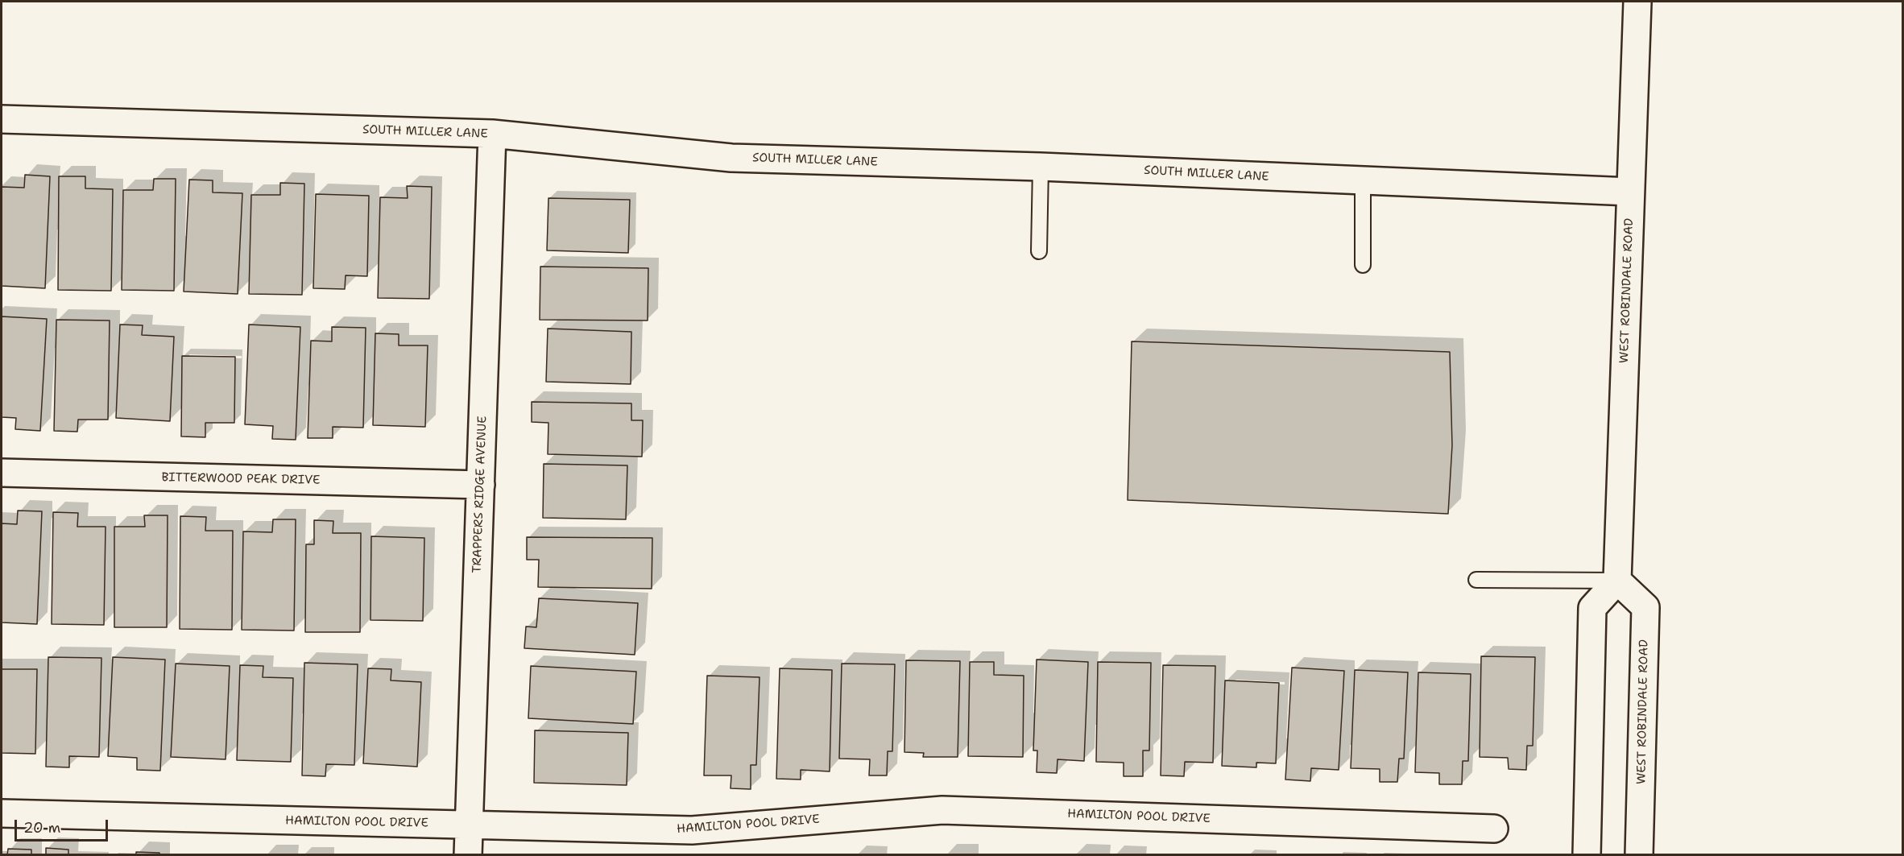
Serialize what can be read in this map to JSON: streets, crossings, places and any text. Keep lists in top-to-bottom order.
{
  "streets": {
    "street": [
      "SOUTH MILLER LANE",
      "WEST ROBINDALE ROAD",
      "BITTERWOOD PEAK DRIVE",
      "TRAPPERS RIDGE AVENUE",
      "HAMILTON POOL DRIVE"
    ]
  },
  "crossings": [
    ["SOUTH MILLER LANE", "WEST ROBINDALE ROAD"],
    ["SOUTH MILLER LANE", "TRAPPERS RIDGE AVENUE"],
    ["BITTERWOOD PEAK DRIVE", "TRAPPERS RIDGE AVENUE"],
    ["TRAPPERS RIDGE AVENUE", "HAMILTON POOL DRIVE"]
  ],
  "scale_bar": "20 m"
}
